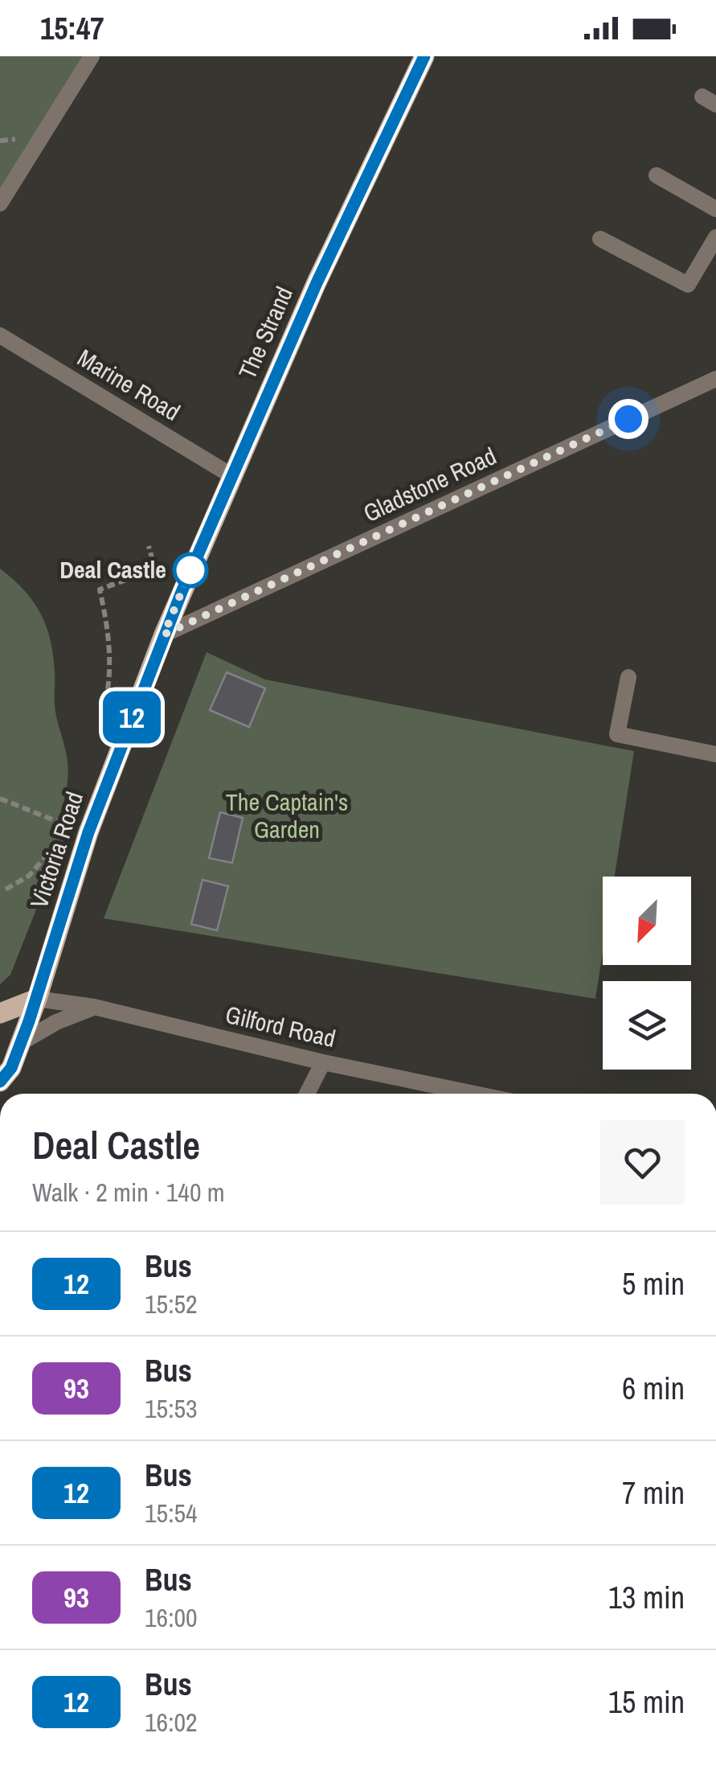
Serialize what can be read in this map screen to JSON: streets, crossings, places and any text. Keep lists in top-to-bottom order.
{
  "streets": {
    "main road": ["The Strand", "Victoria Road"],
    "street": ["Marine Road", "Gladstone Road", "Gilford Road"]
  },
  "crossings": [
    ["The Strand", "Marine Road"],
    ["The Strand", "Gladstone Road"],
    ["The Strand", "Victoria Road"],
    ["Gladstone Road", "Victoria Road"],
    ["Victoria Road", "Gilford Road"]
  ],
  "parks": ["The Captain's Garden"],
  "places": ["Deal Castle"],
  "lines": ["bus line 12"],
  "north": "bottom left",
  "page": {
    "status": "15:47",
    "on_map": "12",
    "heading": ["Deal Castle", "Walk · 2 min · 140 m"],
    "list": [
      {
        "mark": "12",
        "name": "Bus",
        "note": "15:52",
        "value": "5 min"
      },
      {
        "mark": "93",
        "name": "Bus",
        "note": "15:53",
        "value": "6 min"
      },
      {
        "mark": "12",
        "name": "Bus",
        "note": "15:54",
        "value": "7 min"
      },
      {
        "mark": "93",
        "name": "Bus",
        "note": "16:00",
        "value": "13 min"
      },
      {
        "mark": "12",
        "name": "Bus",
        "note": "16:02",
        "value": "15 min"
      }
    ]
  }
}
